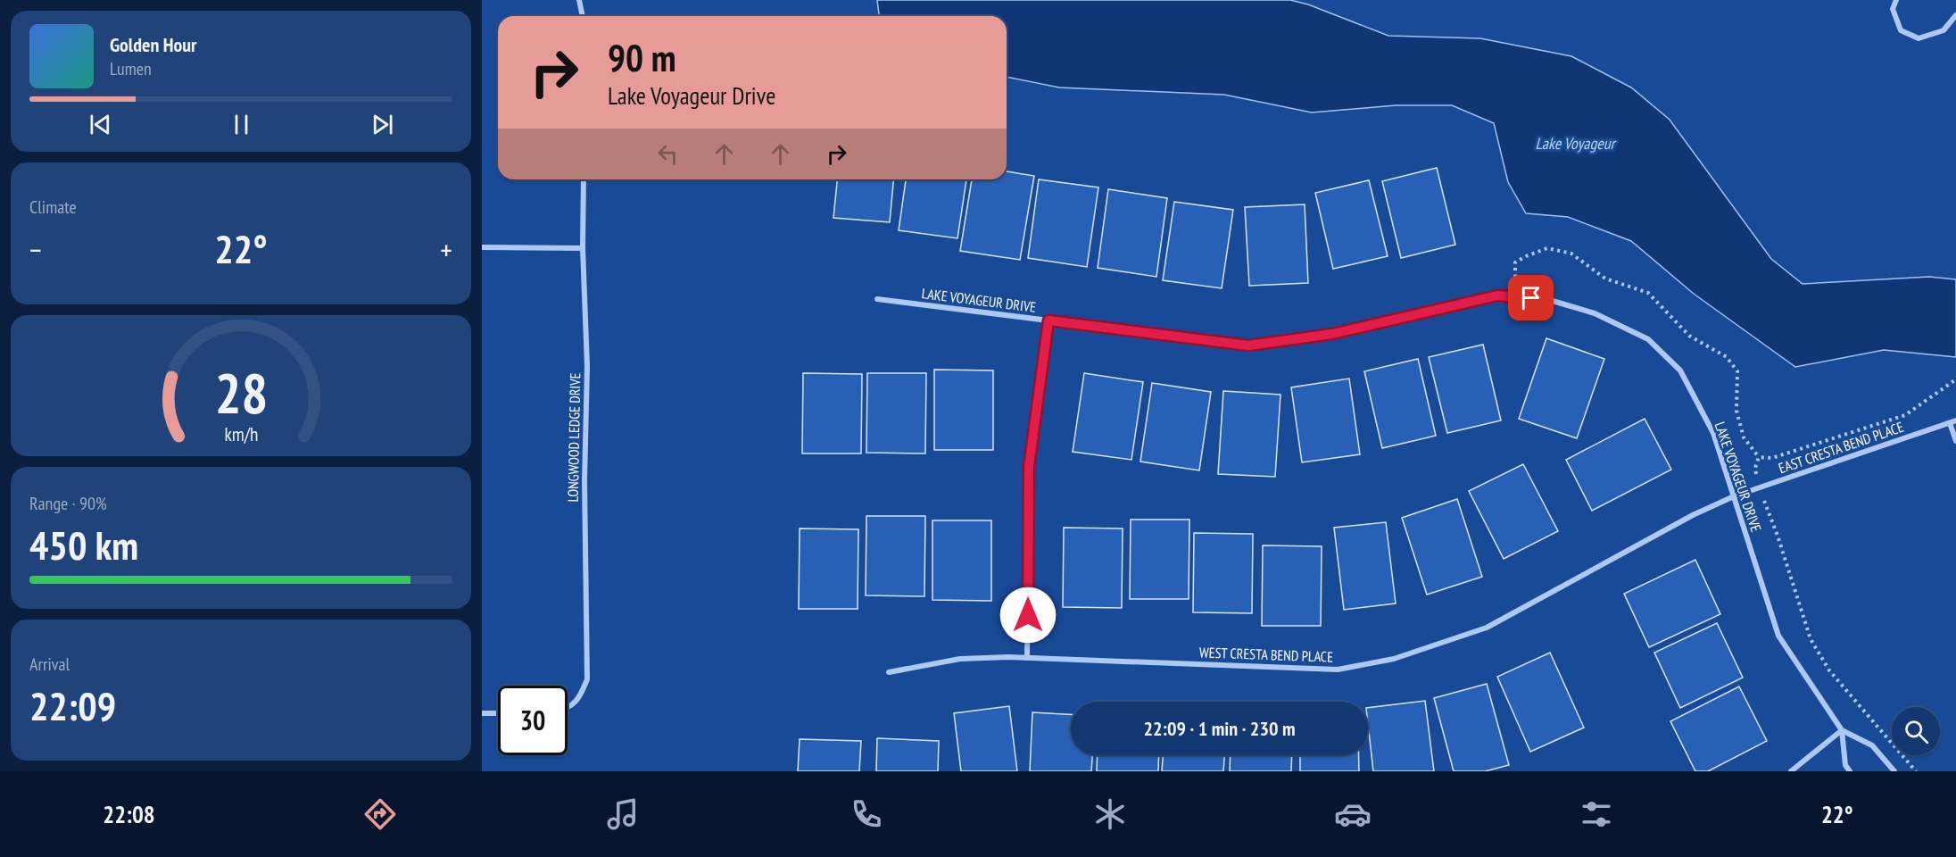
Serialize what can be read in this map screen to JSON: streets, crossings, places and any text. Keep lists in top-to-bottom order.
{
  "streets": {
    "street": [
      "LAKE VOYAGEUR DRIVE",
      "LONGWOOD LEDGE DRIVE",
      "EAST CRESTA BEND PLACE",
      "WEST CRESTA BEND PLACE"
    ]
  },
  "crossings": [
    ["LAKE VOYAGEUR DRIVE", "EAST CRESTA BEND PLACE"],
    ["LAKE VOYAGEUR DRIVE", "WEST CRESTA BEND PLACE"],
    ["EAST CRESTA BEND PLACE", "WEST CRESTA BEND PLACE"]
  ],
  "water": ["Lake Voyageur"],
  "page": {
    "turn": ["90 m", "Lake Voyageur Drive"],
    "song": ["Golden Hour", "Lumen"],
    "tile": [
      "Climate",
      ["Range · 90%", "450 km"],
      ["Arrival", "22:09"]
    ],
    "heat": ["−", "22°", "+"],
    "limit": "30",
    "trip": "22:09 · 1 min · 230 m",
    "tabs": ["22:08", "22°"],
    "gauge": ["28", "km/h"]
  }
}
